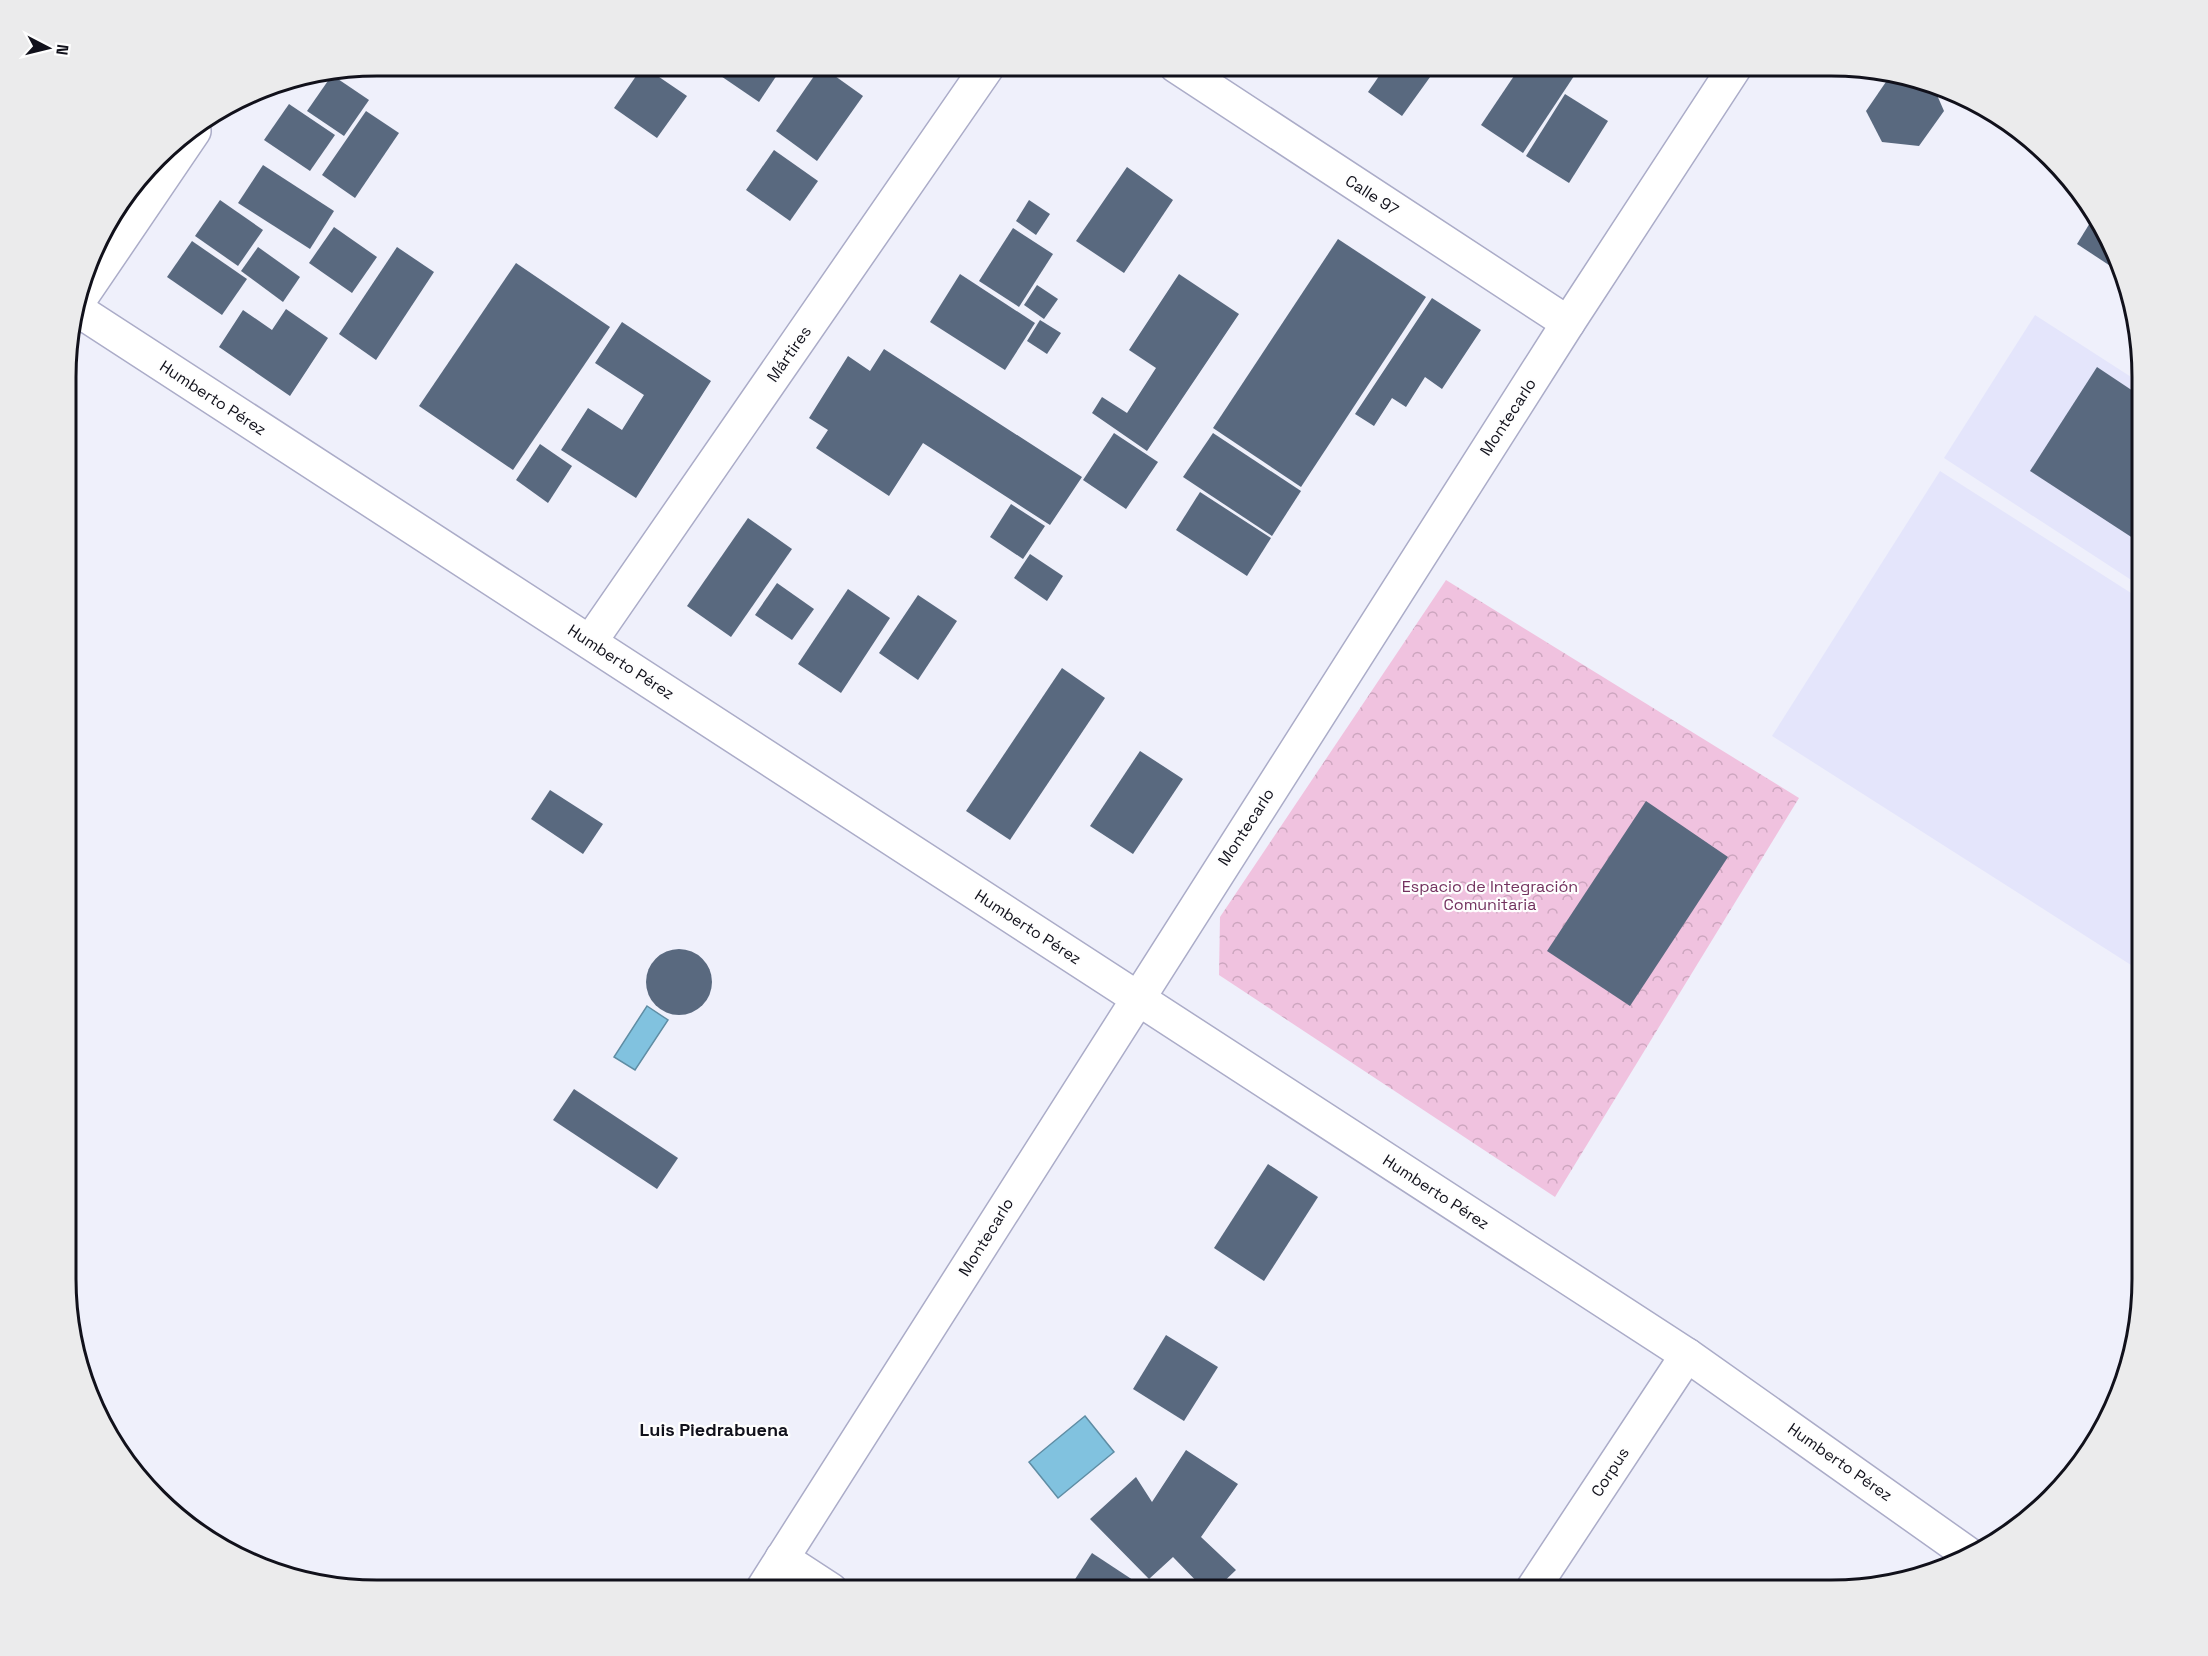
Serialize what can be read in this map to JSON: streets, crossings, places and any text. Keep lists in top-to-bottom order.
{
  "streets": {
    "street": [
      "Calle 97",
      "Mártires",
      "Humberto Pérez",
      "Montecarlo",
      "Corpus"
    ]
  },
  "crossings": [
    ["Calle 97", "Montecarlo"],
    ["Mártires", "Humberto Pérez"],
    ["Humberto Pérez", "Montecarlo"],
    ["Humberto Pérez", "Corpus"]
  ],
  "districts": ["Luis Piedrabuena"],
  "parks": ["Espacio de Integración Comunitaria"],
  "north": "right"
}
